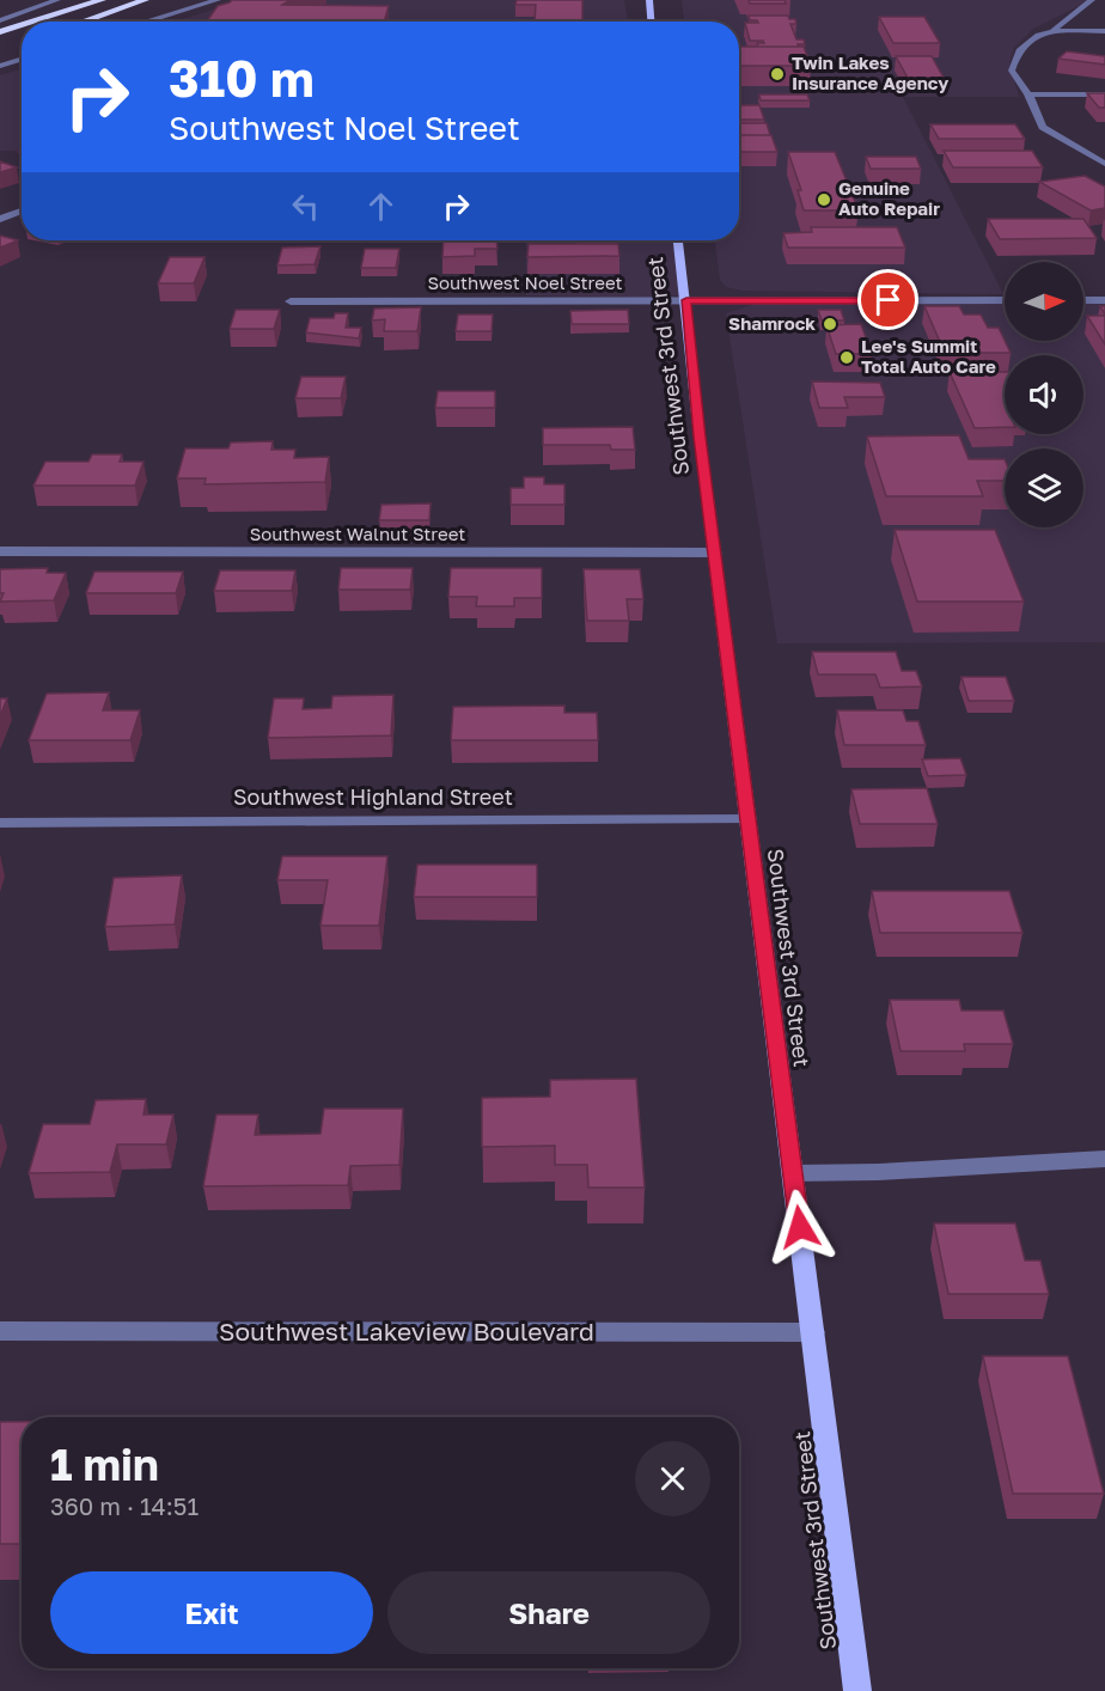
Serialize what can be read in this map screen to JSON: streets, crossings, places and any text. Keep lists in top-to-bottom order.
{
  "streets": {
    "main road": ["Southwest 3rd Street"],
    "street": [
      "Southwest Noel Street",
      "Southwest Walnut Street",
      "Southwest Highland Street",
      "Southwest Lakeview Boulevard"
    ]
  },
  "crossings": [
    ["Southwest Noel Street", "Southwest 3rd Street"],
    ["Southwest 3rd Street", "Southwest Walnut Street"],
    ["Southwest 3rd Street", "Southwest Highland Street"],
    ["Southwest 3rd Street", "Southwest Lakeview Boulevard"]
  ],
  "places": [
    "Twin Lakes Insurance Agency",
    "Genuine Auto Repair",
    "Shamrock",
    "Lee's Summit Total Auto Care"
  ],
  "north": "right",
  "page": {
    "turn": ["310 m", "Southwest Noel Street"],
    "heading": ["1 min", "360 m · 14:51"],
    "buttons": ["Exit", "Share"]
  }
}
